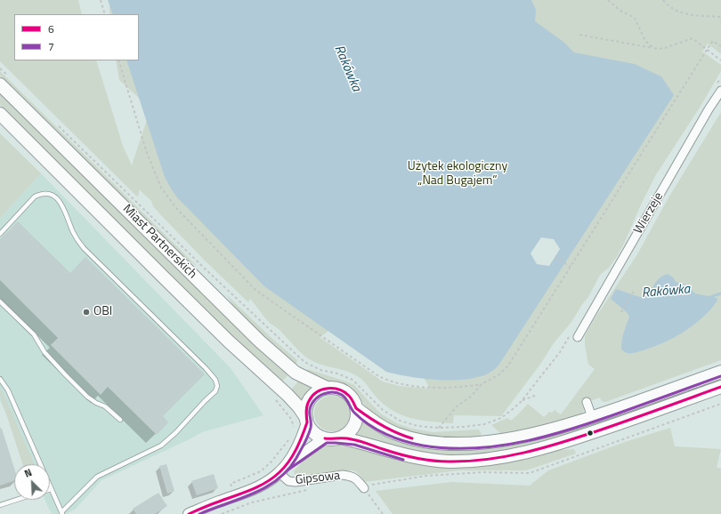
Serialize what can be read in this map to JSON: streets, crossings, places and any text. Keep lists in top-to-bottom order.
{
  "streets": {
    "main road": ["Miast Partnerskich"],
    "street": ["Wierzeje", "Gipsowa"]
  },
  "water": ["Rakówka"],
  "parks": ["Użytek ekologiczny „Nad Bugajem”"],
  "places": ["OBI"],
  "lines": ["transit line 7", "transit line 6"],
  "legend": ["6", "7"],
  "north": "top left"
}
